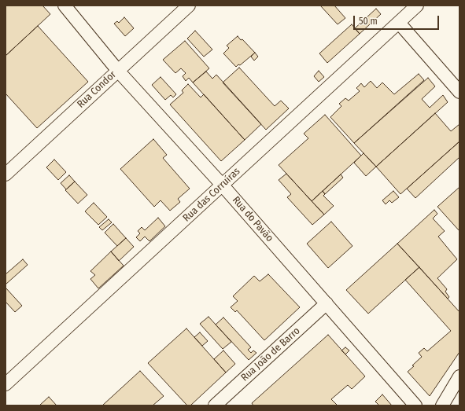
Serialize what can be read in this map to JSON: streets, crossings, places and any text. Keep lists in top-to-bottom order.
{
  "streets": {
    "street": [
      "Rua Condor",
      "Rua das Corruíras",
      "Rua do Pavão",
      "Rua João de Barro"
    ]
  },
  "crossings": [
    ["Rua Condor", "Rua do Pavão"],
    ["Rua das Corruíras", "Rua do Pavão"],
    ["Rua do Pavão", "Rua João de Barro"]
  ],
  "scale_bar": "50 m"
}
